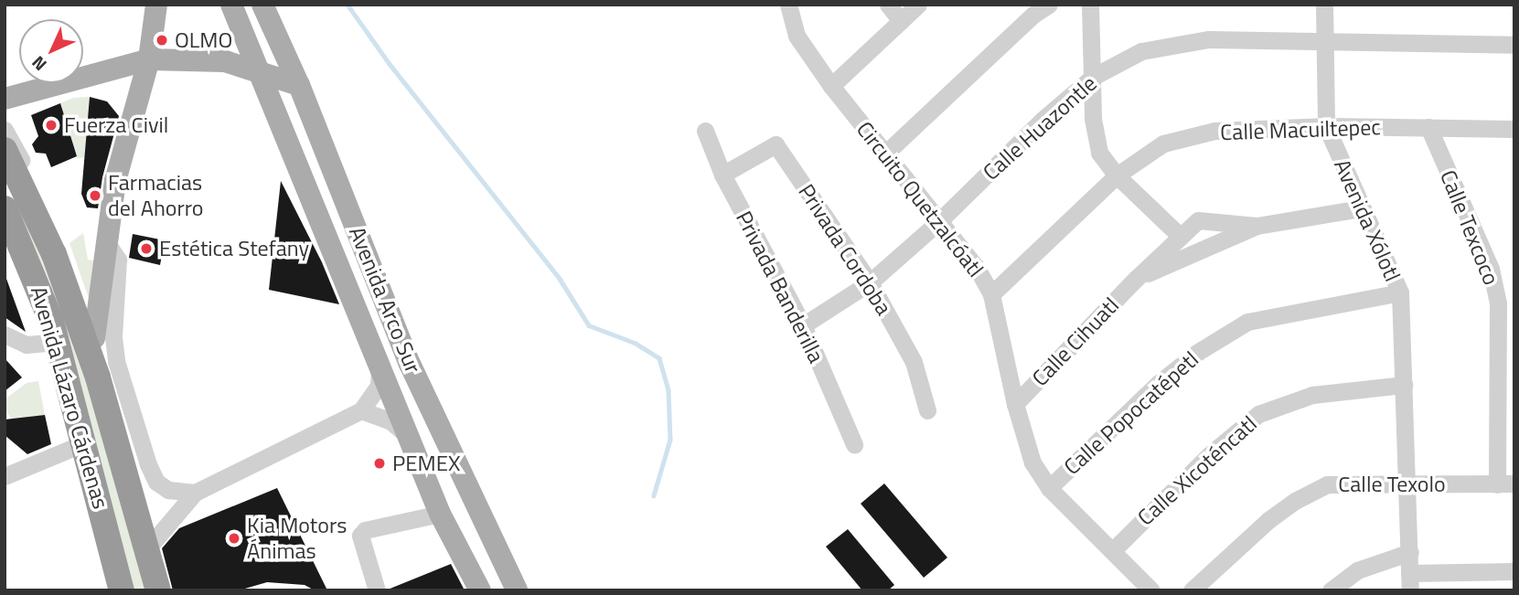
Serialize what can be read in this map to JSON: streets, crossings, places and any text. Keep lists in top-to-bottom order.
{
  "streets": {
    "highway": ["Avenida Lázaro Cárdenas"],
    "main road": ["Avenida Arco Sur"],
    "street": [
      "Calle Huazontle",
      "Calle Macuiltepec",
      "Circuito Quetzalcóatl",
      "Avenida Xólotl",
      "Calle Texcoco",
      "Privada Cordoba",
      "Privada Banderilla",
      "Calle Cihuatl",
      "Calle Popocatépetl",
      "Calle Xicoténcatl",
      "Calle Texolo"
    ]
  },
  "crossings": [
    ["Calle Huazontle", "Circuito Quetzalcóatl"],
    ["Calle Huazontle", "Avenida Xólotl"],
    ["Calle Huazontle", "Privada Cordoba"],
    ["Calle Huazontle", "Privada Banderilla"],
    ["Calle Macuiltepec", "Circuito Quetzalcóatl"],
    ["Calle Macuiltepec", "Avenida Xólotl"],
    ["Calle Macuiltepec", "Calle Texcoco"],
    ["Circuito Quetzalcóatl", "Calle Cihuatl"],
    ["Circuito Quetzalcóatl", "Calle Popocatépetl"],
    ["Circuito Quetzalcóatl", "Calle Xicoténcatl"],
    ["Avenida Xólotl", "Calle Cihuatl"],
    ["Avenida Xólotl", "Calle Popocatépetl"],
    ["Avenida Xólotl", "Calle Xicoténcatl"],
    ["Avenida Xólotl", "Calle Texolo"],
    ["Calle Texcoco", "Calle Texolo"],
    ["Privada Cordoba", "Privada Banderilla"]
  ],
  "places": [
    "OLMO",
    "Fuerza Civil",
    "Farmacias del Ahorro",
    "Estética Stefany",
    "PEMEX",
    "Kia Motors Ánimas"
  ],
  "north": "bottom left"
}
